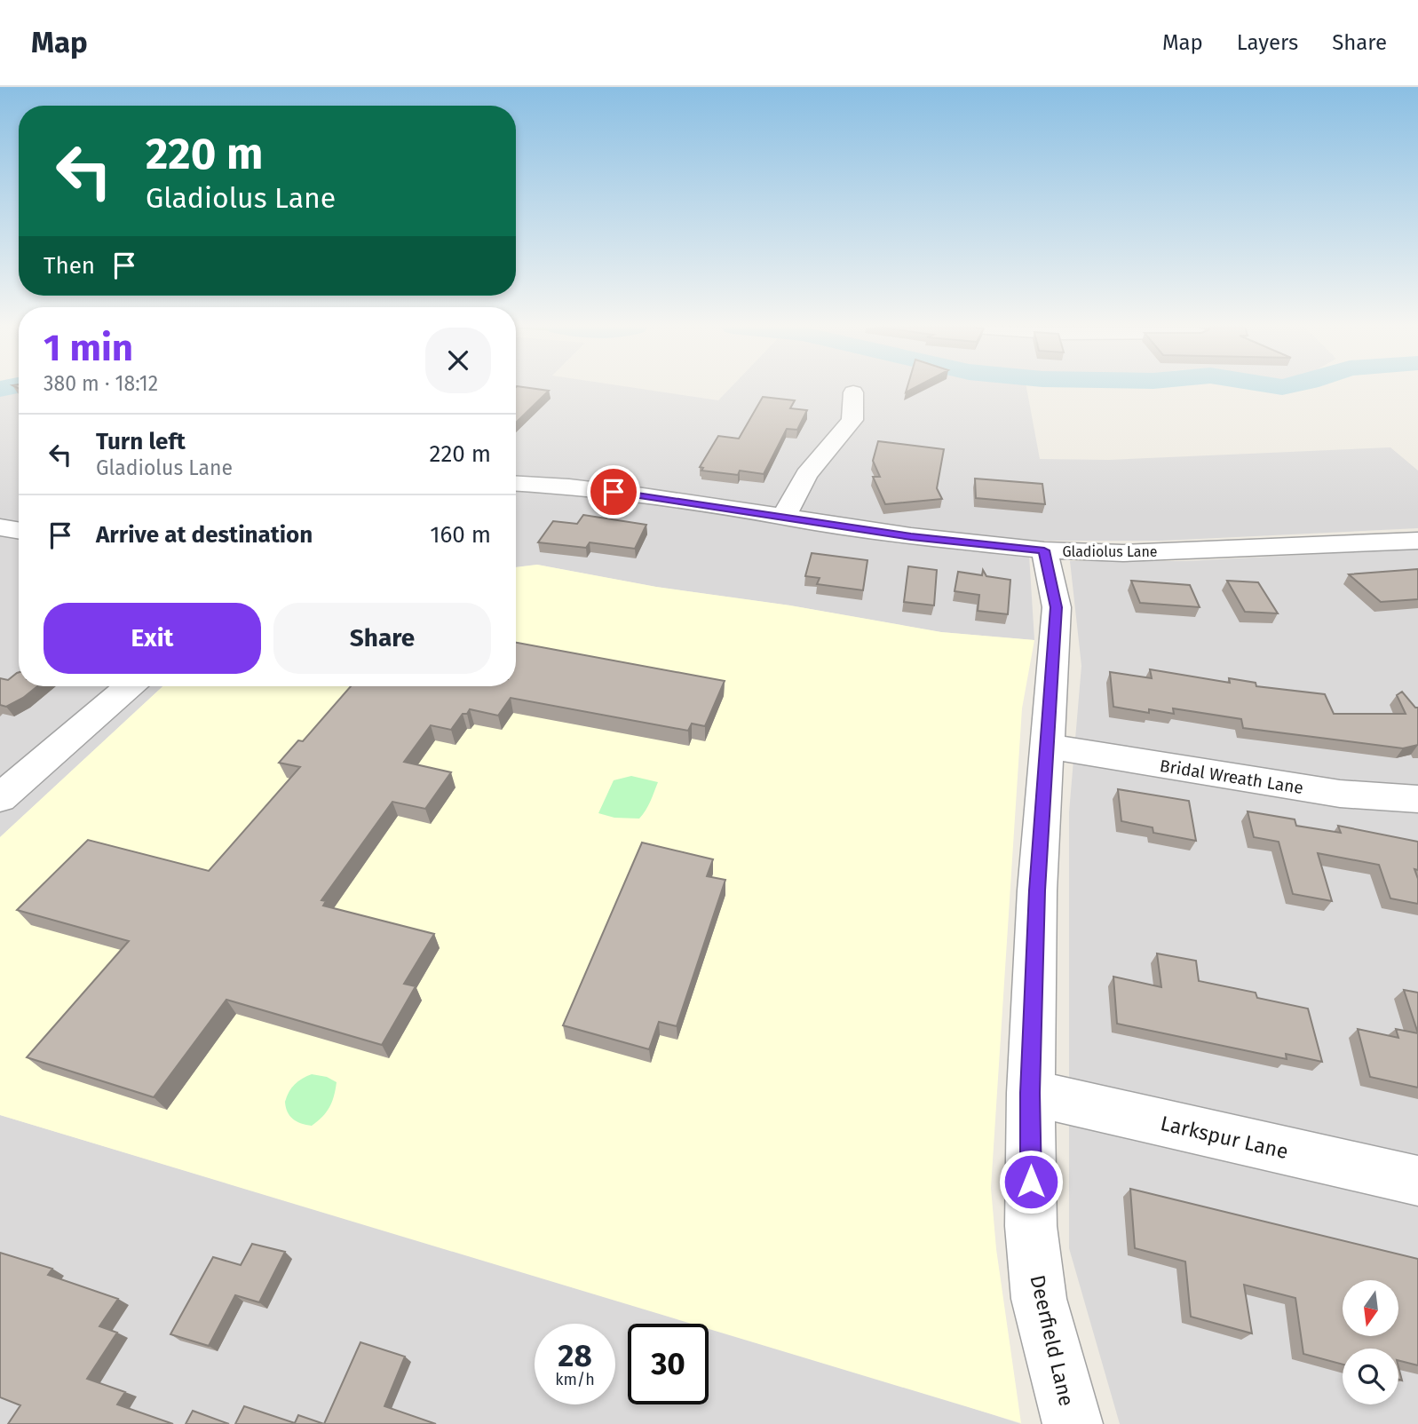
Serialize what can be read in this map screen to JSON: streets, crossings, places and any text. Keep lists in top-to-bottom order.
{
  "streets": {
    "street": [
      "Gladiolus Lane",
      "Bridal Wreath Lane",
      "Larkspur Lane",
      "Deerfield Lane"
    ]
  },
  "crossings": [
    ["Gladiolus Lane", "Deerfield Lane"],
    ["Bridal Wreath Lane", "Deerfield Lane"],
    ["Larkspur Lane", "Deerfield Lane"]
  ],
  "north": "bottom",
  "page": {
    "header": "Map",
    "nav": ["Map", "Layers", "Share"],
    "turn": ["220 m", "Gladiolus Lane"],
    "then": "Then",
    "heading": ["1 min", "380 m · 18:12"],
    "list": [
      {
        "name": "Turn left",
        "note": "Gladiolus Lane",
        "value": "220 m"
      },
      {
        "name": "Arrive at destination",
        "value": "160 m"
      }
    ],
    "buttons": ["Exit", "Share"],
    "speed": "28 km/h",
    "limit": "30"
  }
}
